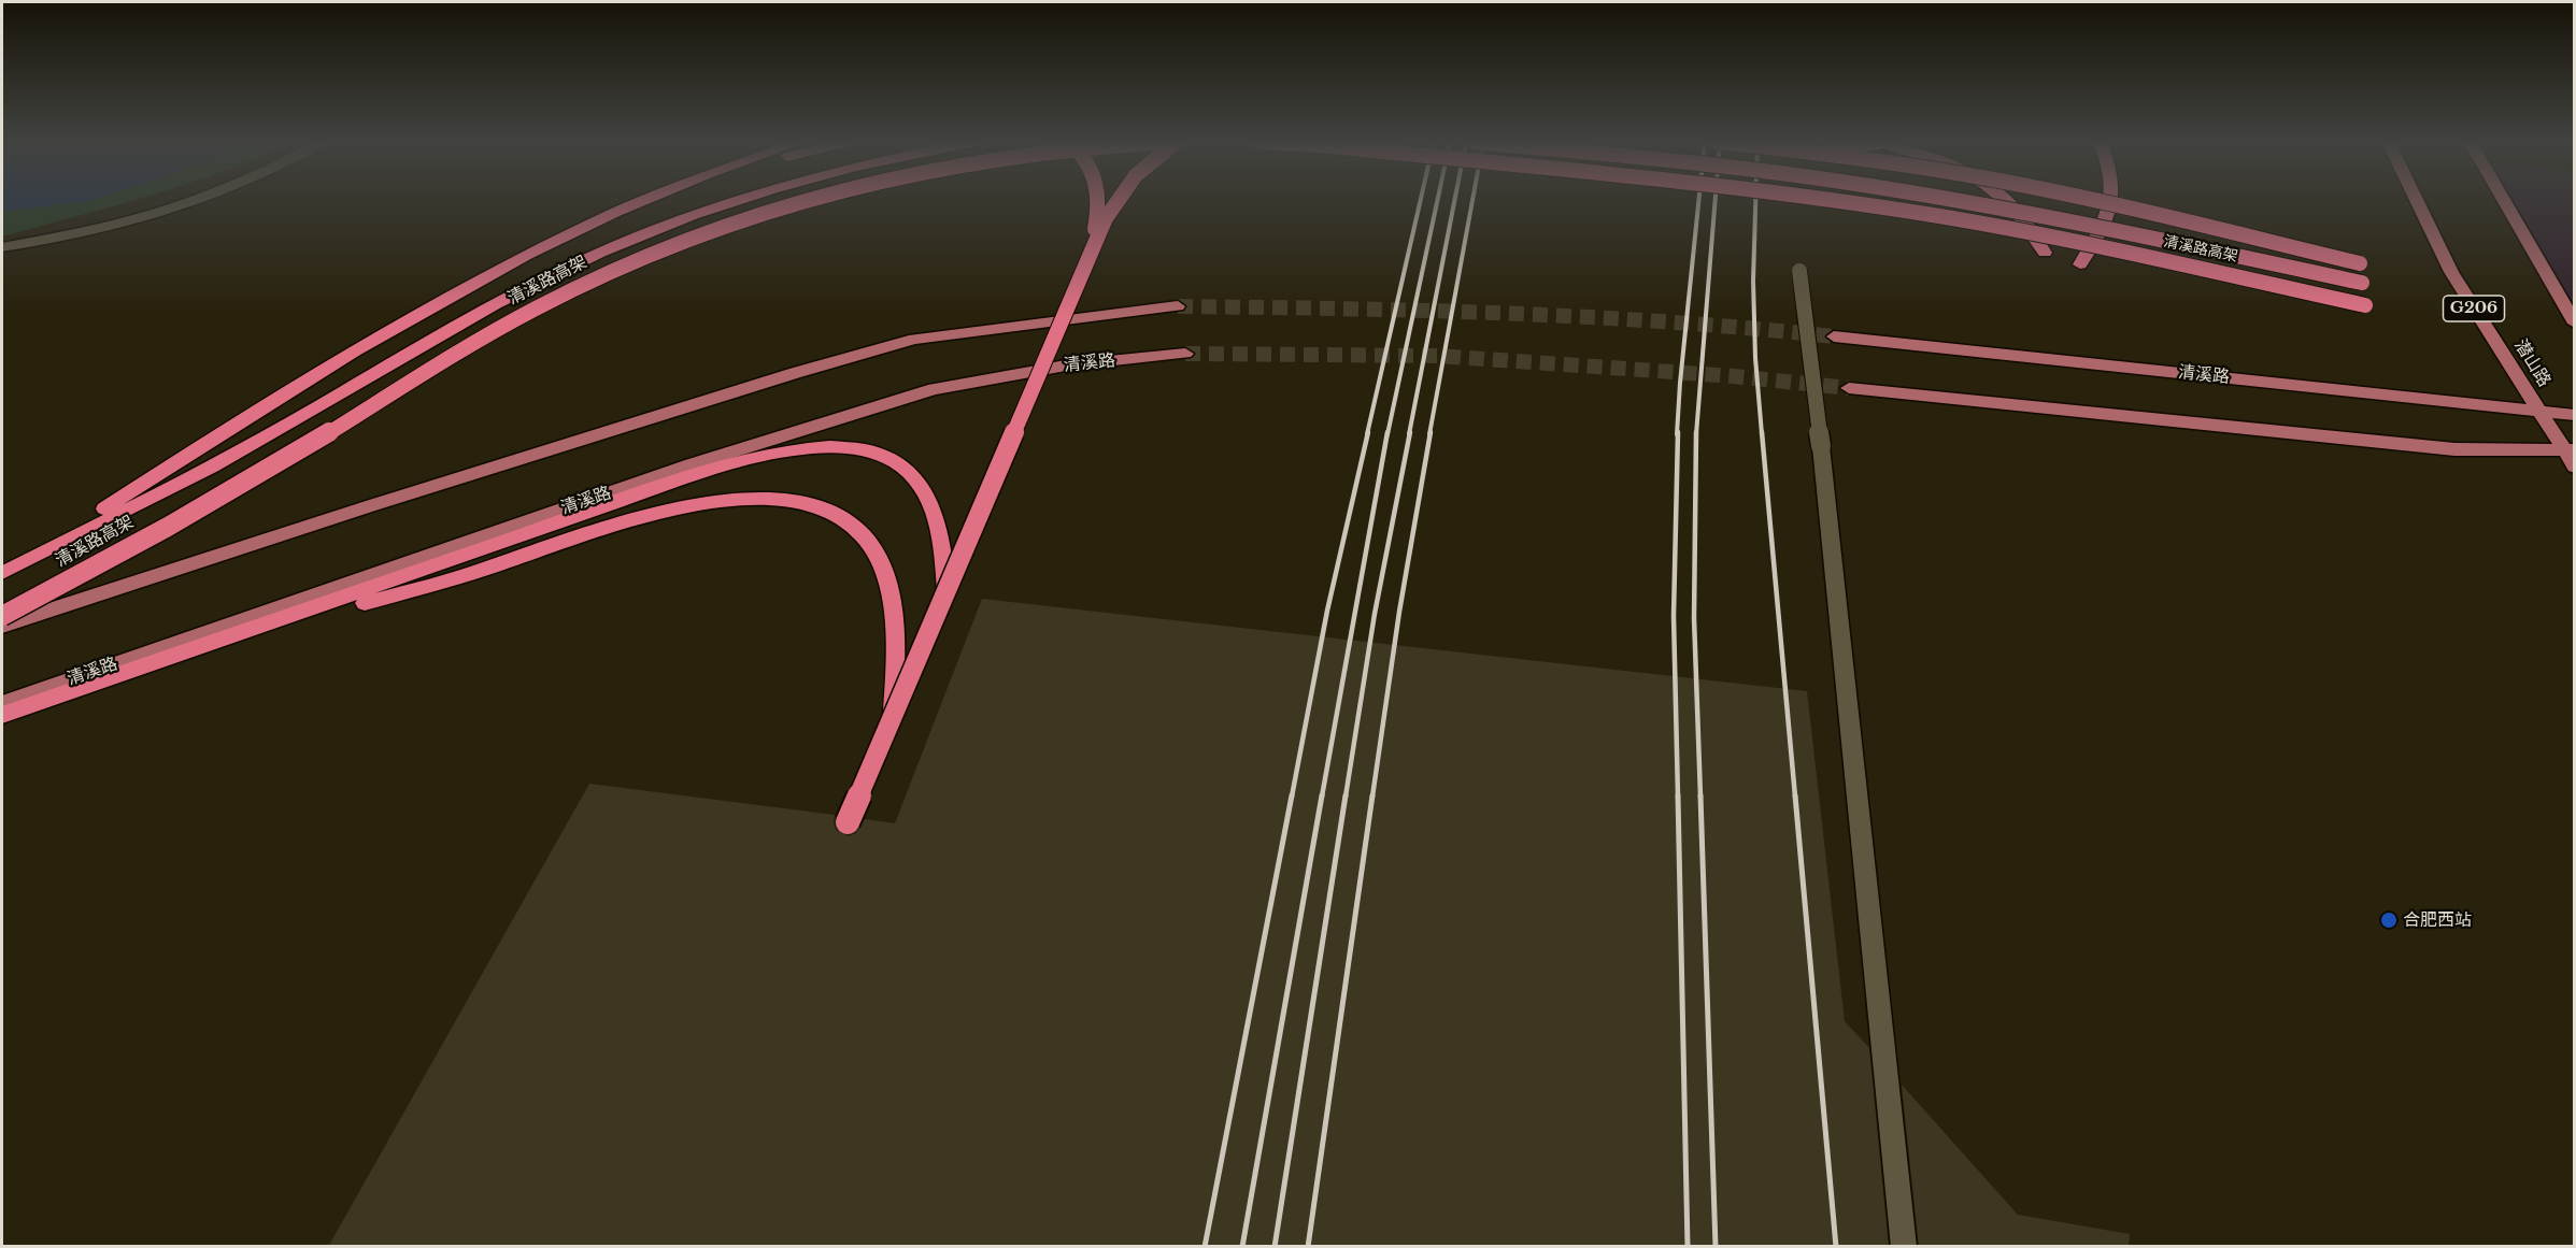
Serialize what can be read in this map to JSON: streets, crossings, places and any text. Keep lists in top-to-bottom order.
{
  "streets": {
    "highway": ["清溪路高架"],
    "main road": ["G206", "清溪路", "潜山路"]
  },
  "crossings": [
    ["清溪路", "潜山路"]
  ],
  "places": ["合肥西站"]
}
